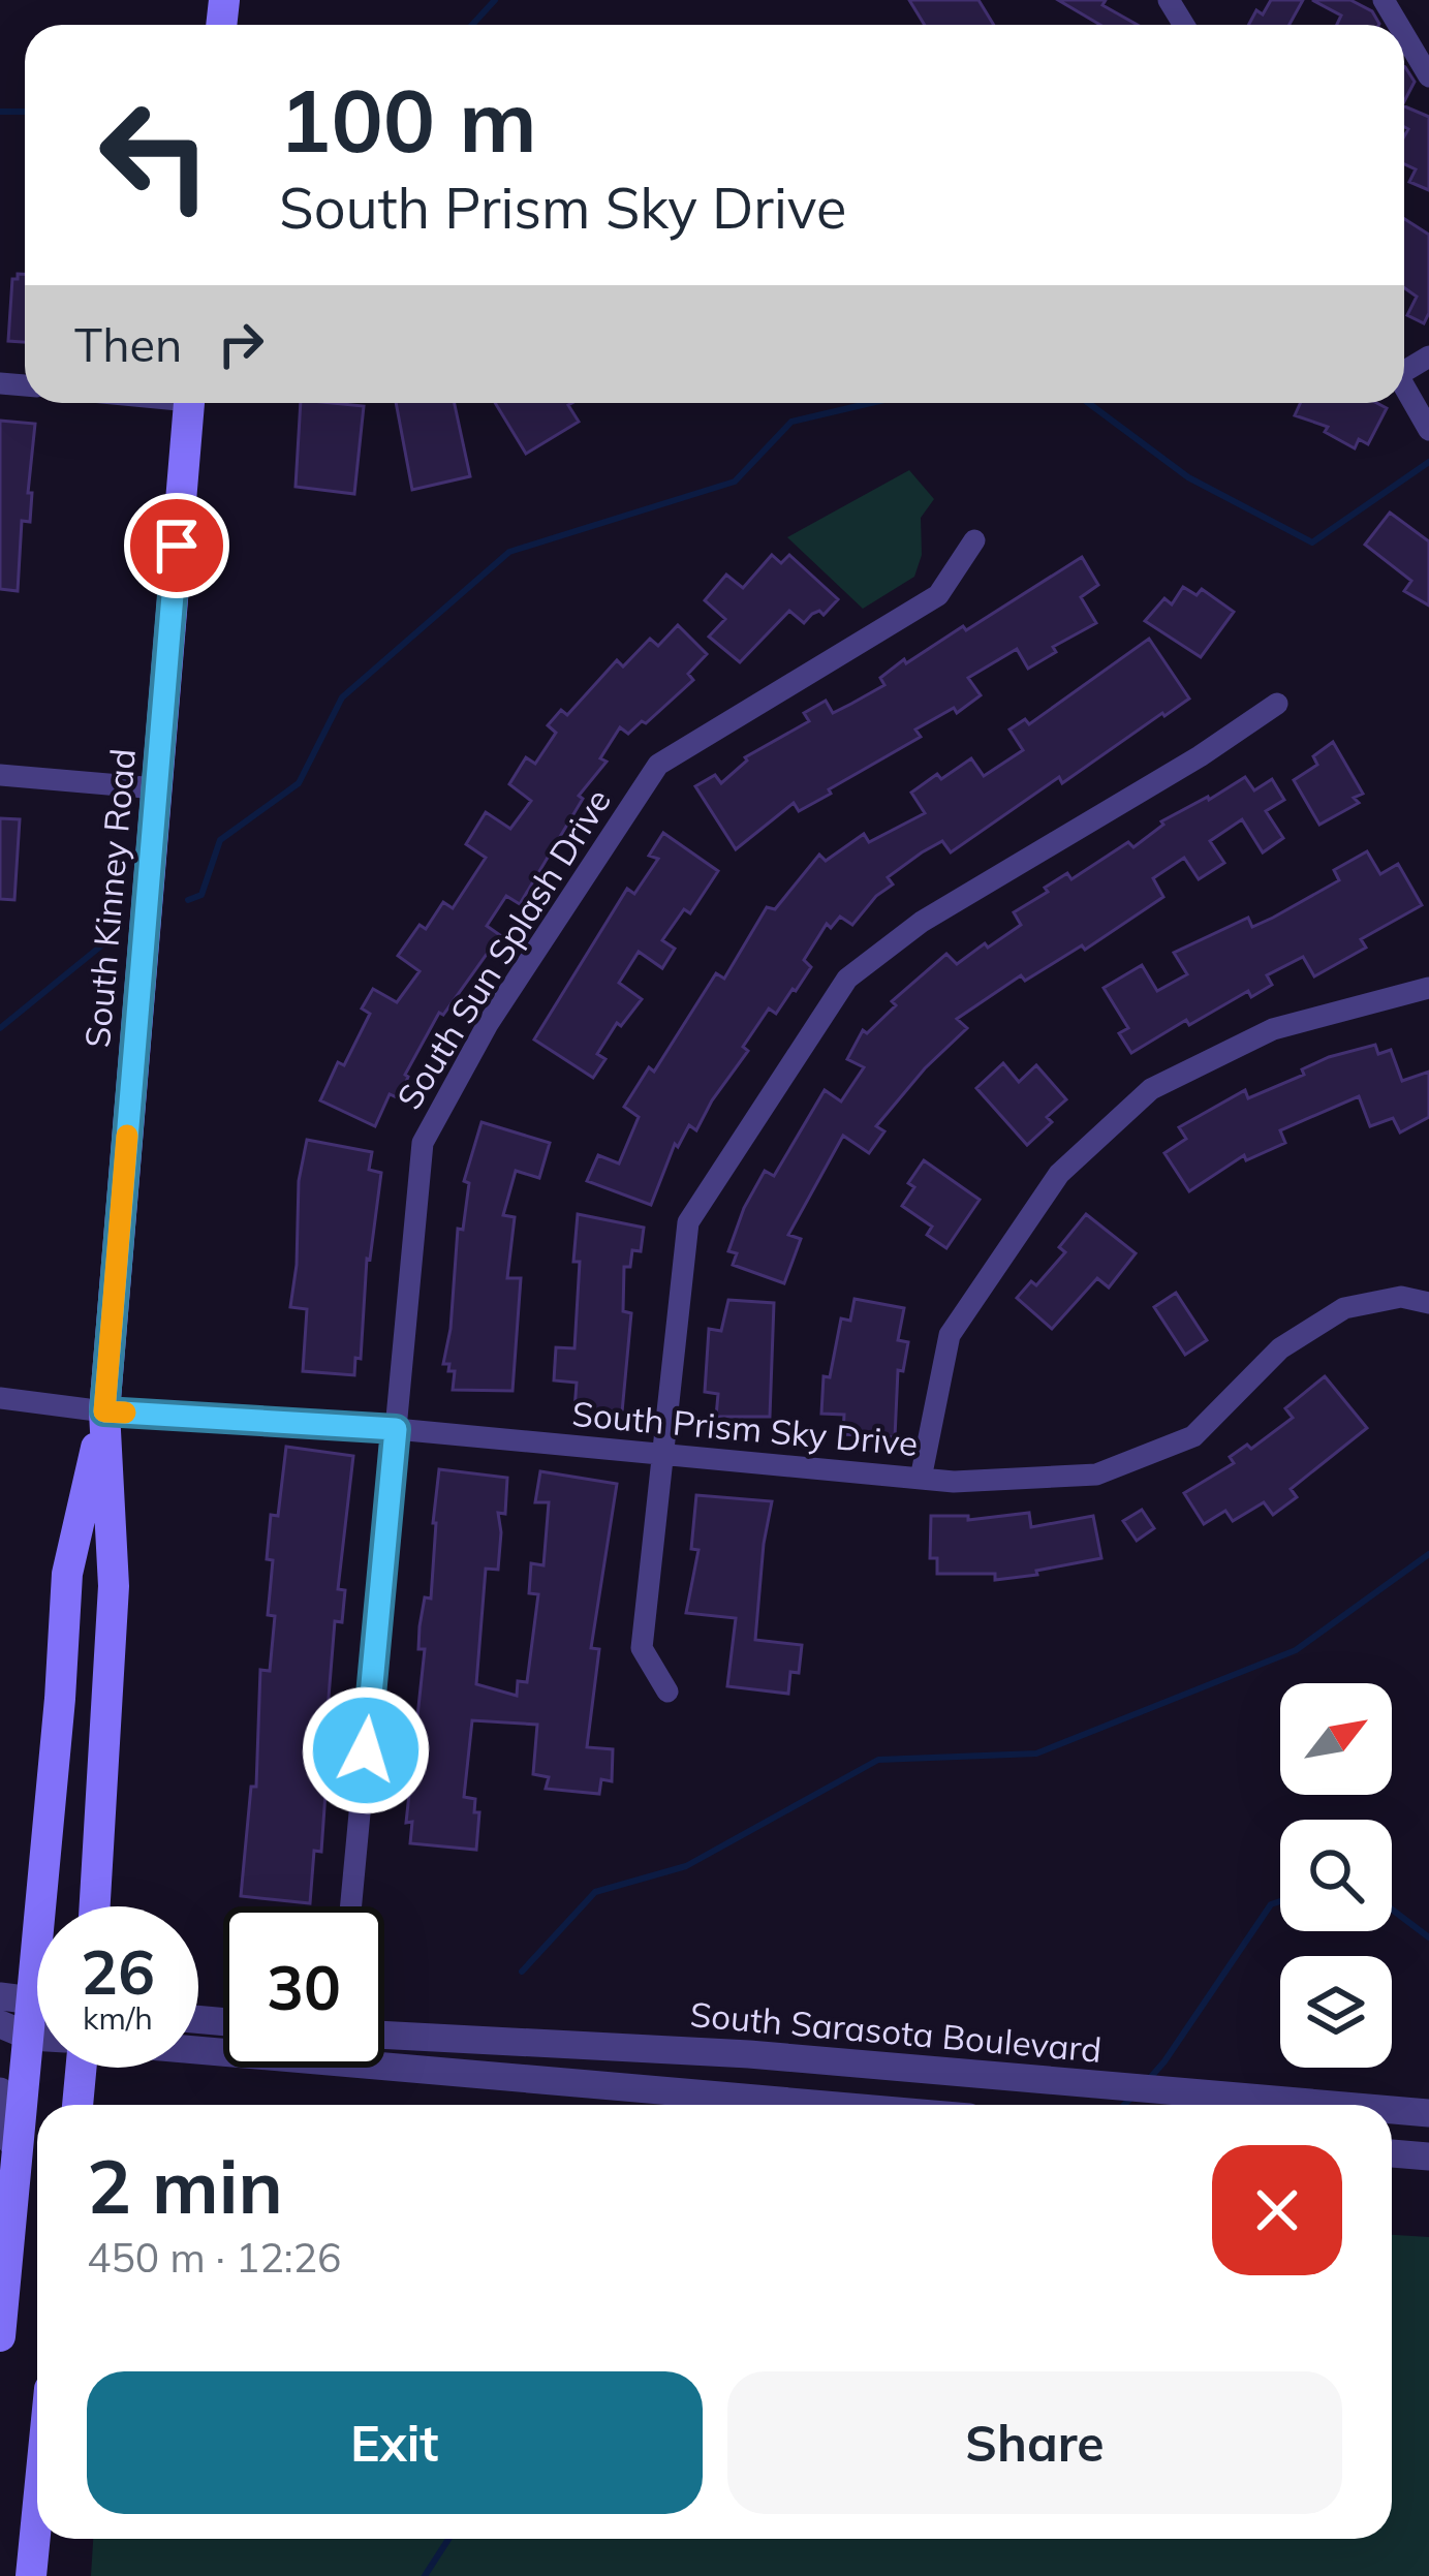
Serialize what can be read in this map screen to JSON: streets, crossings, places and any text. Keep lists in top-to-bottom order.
{
  "streets": {
    "main road": ["South Kinney Road"],
    "street": ["South Sun Splash Drive", "South Prism Sky Drive", "South Sarasota Boulevard"]
  },
  "crossings": [
    ["South Kinney Road", "South Prism Sky Drive"],
    ["South Sun Splash Drive", "South Prism Sky Drive"]
  ],
  "north": "top right",
  "page": {
    "turn": ["100 m", "South Prism Sky Drive"],
    "then": "Then",
    "speed": "26 km/h",
    "limit": "30",
    "heading": ["2 min", "450 m · 12:26"],
    "buttons": ["Exit", "Share"]
  }
}
